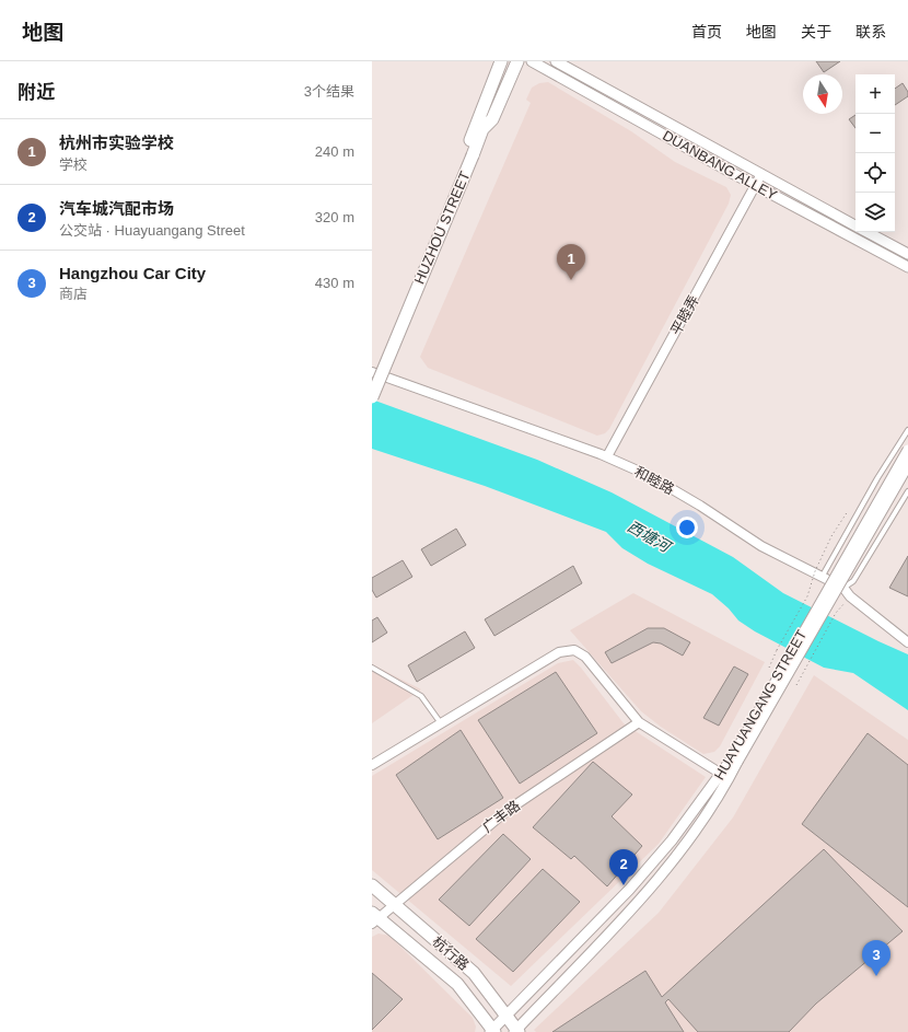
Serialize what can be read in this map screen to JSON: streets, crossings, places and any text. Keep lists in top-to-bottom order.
{
  "streets": {
    "main road": ["HUZHOU STREET", "杭行路"],
    "street": [
      "DUANBANG ALLEY",
      "平睦弄",
      "和睦路",
      "HUAYUANGANG STREET",
      "广丰路"
    ]
  },
  "crossings": [
    ["DUANBANG ALLEY", "平睦弄"],
    ["平睦弄", "和睦路"],
    ["HUAYUANGANG STREET", "杭行路"],
    ["广丰路", "杭行路"]
  ],
  "water": ["西塘河"],
  "north": "bottom",
  "page": {
    "header": "地图",
    "nav": [
      "首页",
      "地图",
      "关于",
      "联系"
    ],
    "heading": ["附近", "3个结果"],
    "map_buttons": ["+", "−"],
    "list": [
      {
        "mark": "1",
        "name": "杭州市实验学校",
        "note": "学校",
        "value": "240 m"
      },
      {
        "mark": "2",
        "name": "汽车城汽配市场",
        "note": "公交站 · Huayuangang Street",
        "value": "320 m"
      },
      {
        "mark": "3",
        "name": "Hangzhou Car City",
        "note": "商店",
        "value": "430 m"
      }
    ],
    "pins": ["1", "2", "3"]
  }
}
